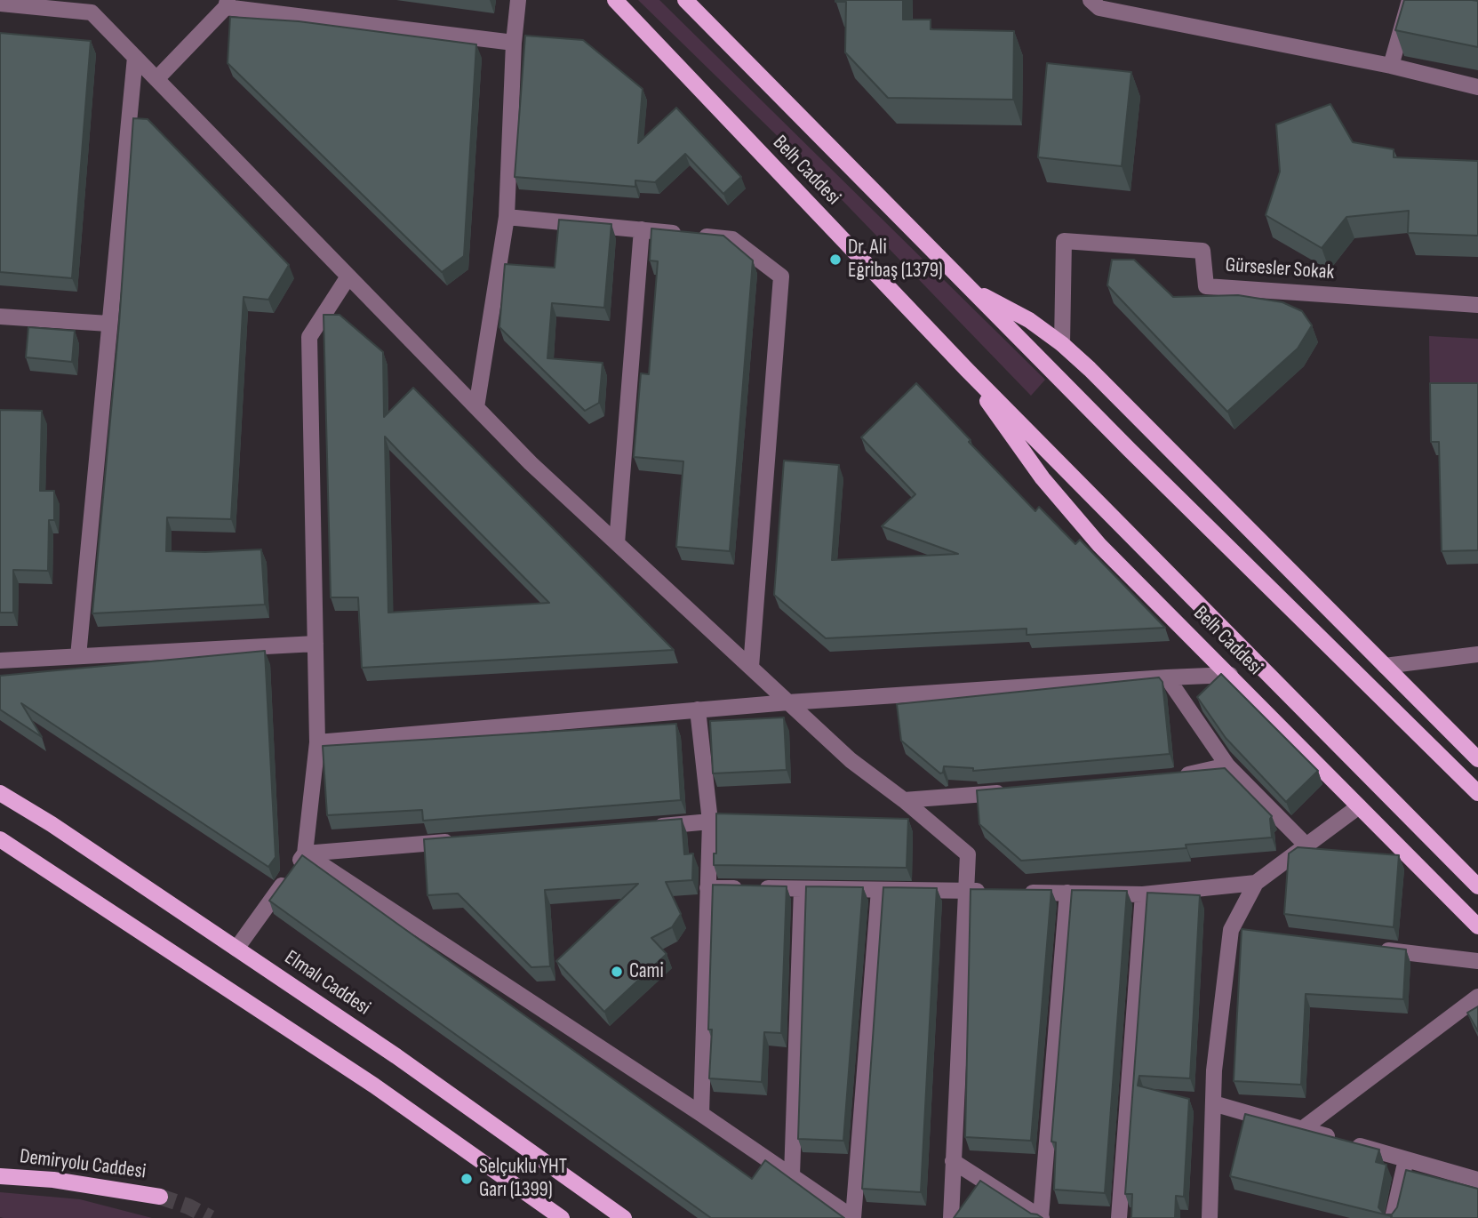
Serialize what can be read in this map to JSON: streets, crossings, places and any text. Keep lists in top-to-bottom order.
{
  "streets": {
    "main road": ["Belh Caddesi", "Elmalı Caddesi", "Demiryolu Caddesi"],
    "street": ["Gürsesler Sokak"]
  },
  "crossings": [
    ["Belh Caddesi", "Gürsesler Sokak"]
  ],
  "places": ["Dr. Ali Eğribaş (1379)", "Cami", "Selçuklu YHT Garı (1399)"]
}
